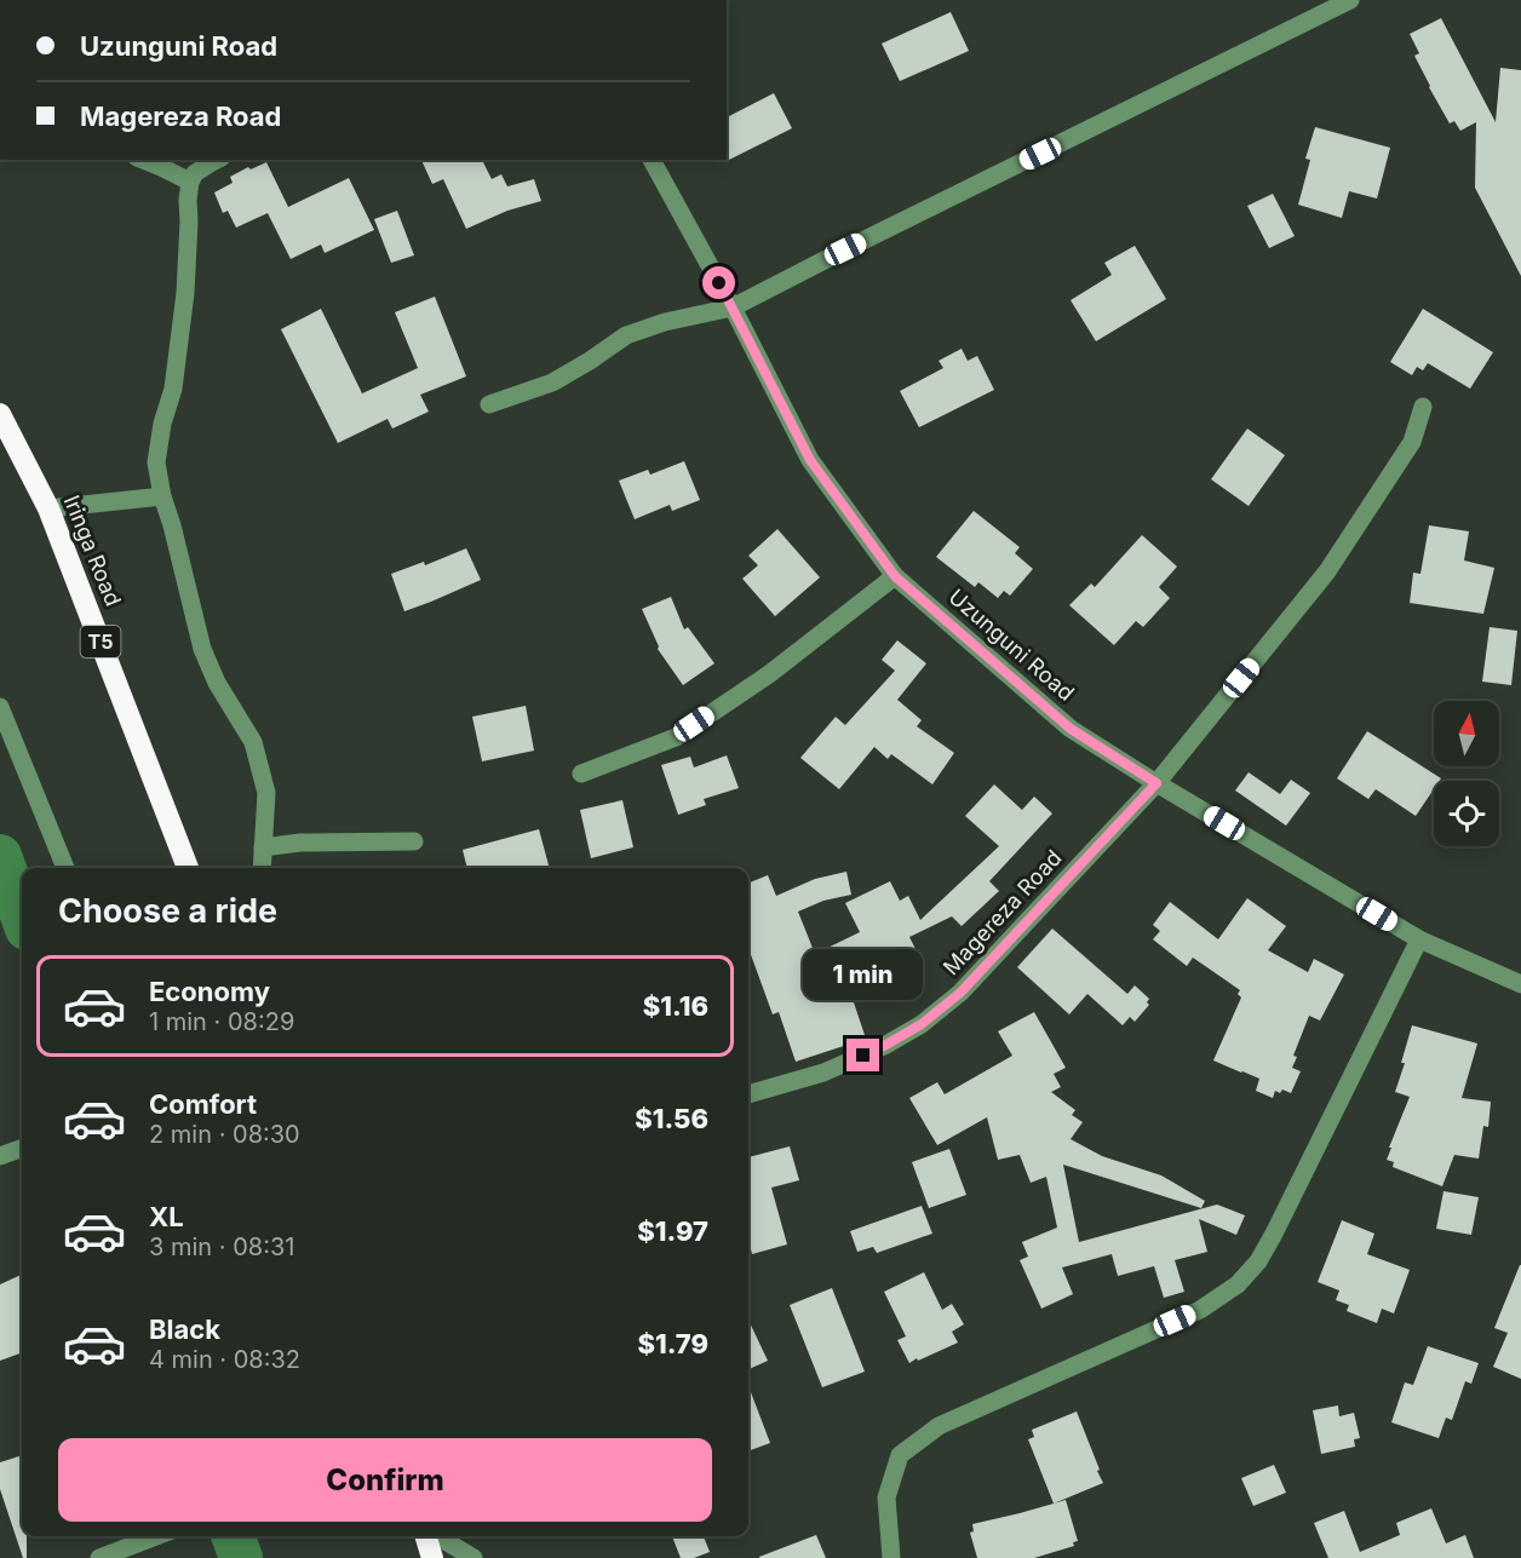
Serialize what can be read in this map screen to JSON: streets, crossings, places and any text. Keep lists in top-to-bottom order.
{
  "streets": {
    "highway": ["Iringa Road", "T5"],
    "street": ["Uzunguni Road", "Magereza Road"]
  },
  "crossings": [
    ["Uzunguni Road", "Magereza Road"]
  ],
  "north": "top",
  "page": {
    "banner": ["Uzunguni Road", "Magereza Road"],
    "heading": "Choose a ride",
    "bubble": "1 min",
    "list": [
      {
        "name": "Economy",
        "note": "1 min · 08:29",
        "value": "$1.16"
      },
      {
        "name": "Comfort",
        "note": "2 min · 08:30",
        "value": "$1.56"
      },
      {
        "name": "XL",
        "note": "3 min · 08:31",
        "value": "$1.97"
      },
      {
        "name": "Black",
        "note": "4 min · 08:32",
        "value": "$1.79"
      }
    ],
    "buttons": "Confirm"
  }
}
